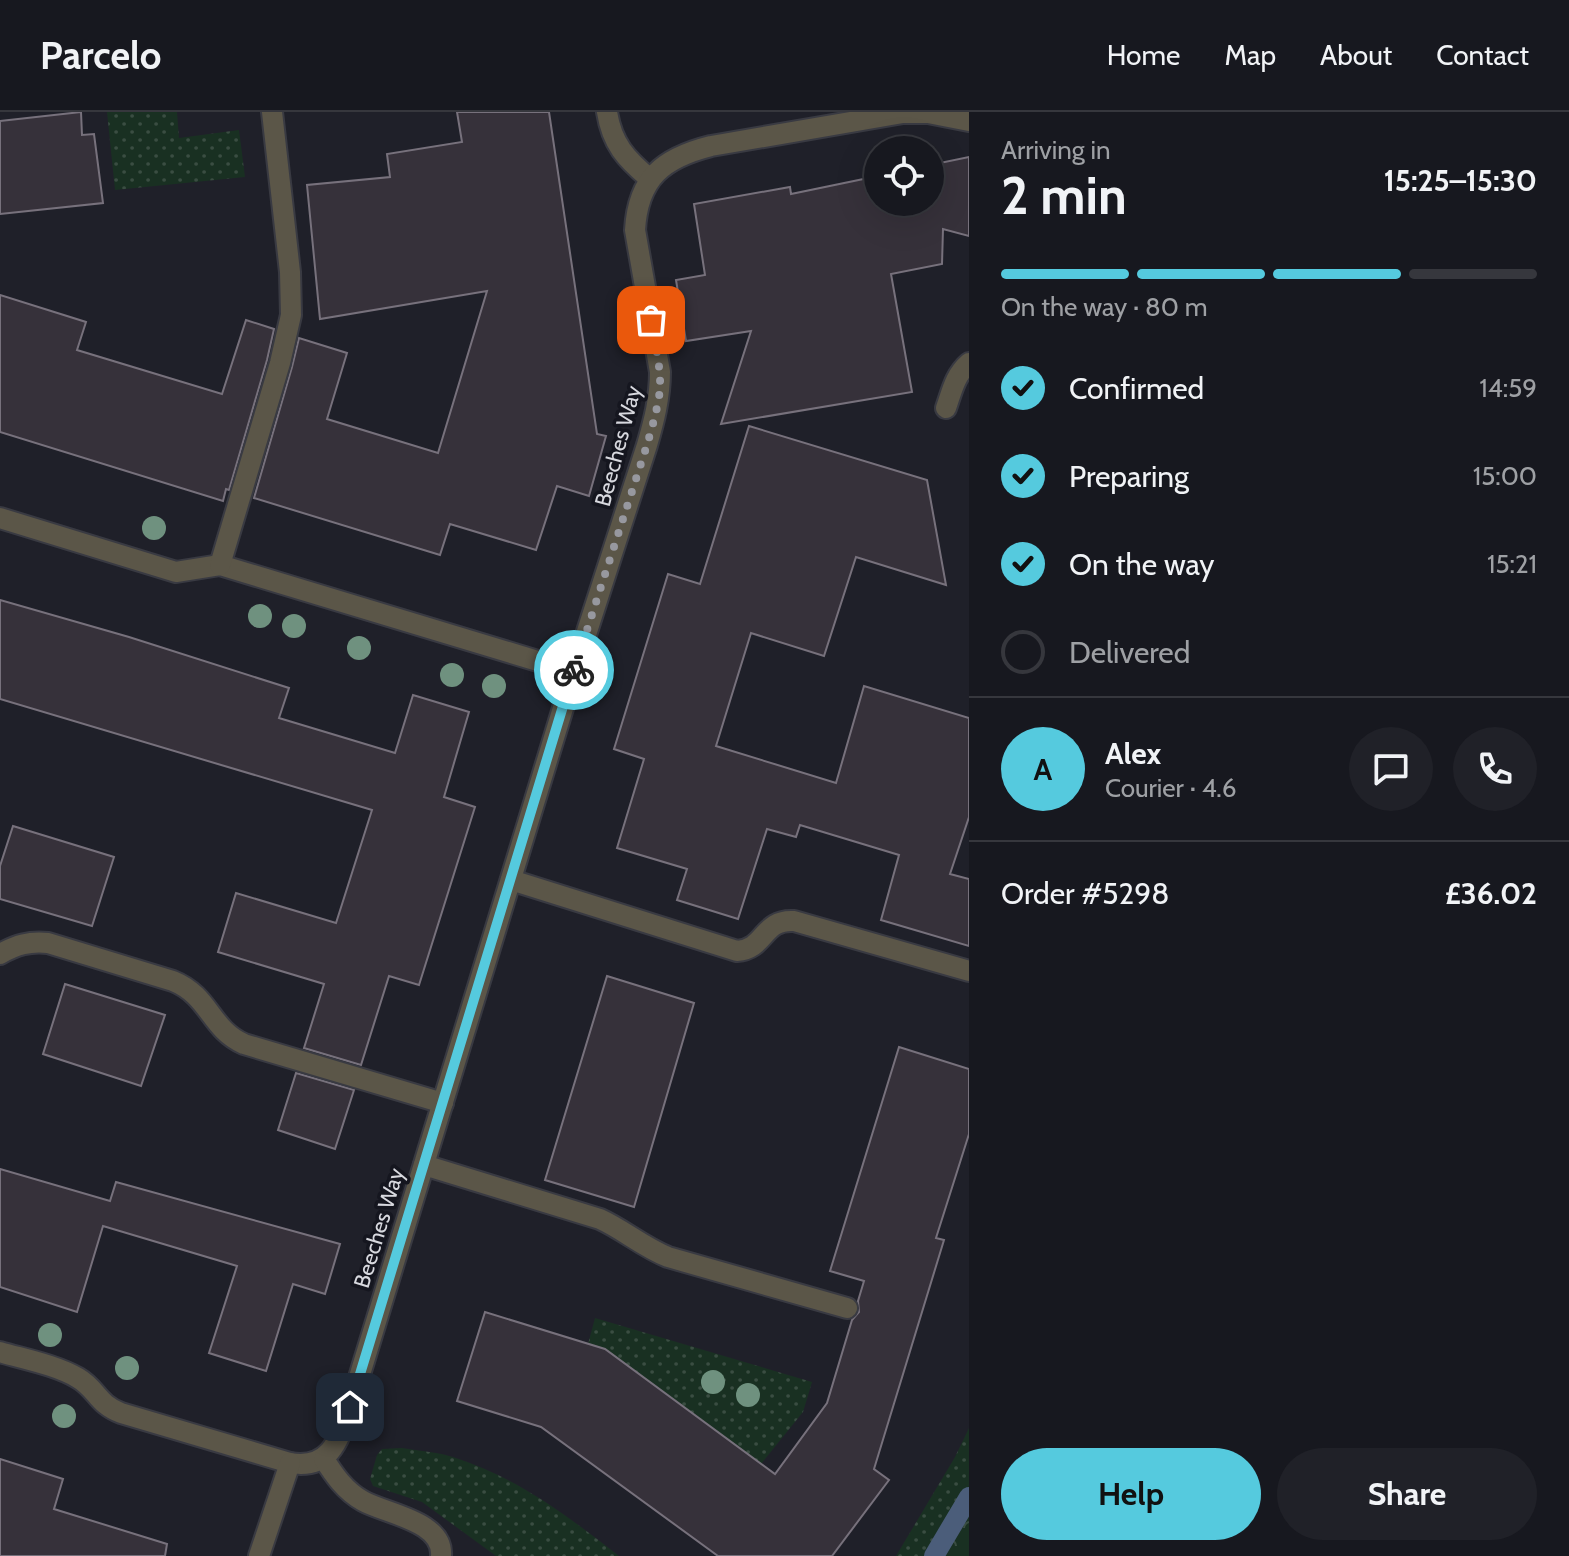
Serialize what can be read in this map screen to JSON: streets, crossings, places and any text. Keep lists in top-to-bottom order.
{
  "streets": {
    "street": ["Beeches Way"]
  },
  "page": {
    "header": "Parcelo",
    "nav": [
      "Home",
      "Map",
      "About",
      "Contact"
    ],
    "heading": ["2 min", "Arriving in", "15:25–15:30"],
    "panel": [
      "Alex",
      "Courier · 4.6",
      "Order #5298",
      "£36.02"
    ],
    "bar": "On the way · 80 m",
    "list": [
      ["Confirmed", "14:59"],
      ["Preparing", "15:00"],
      ["On the way", "15:21"],
      "Delivered"
    ],
    "round": "A",
    "buttons": ["Help", "Share"]
  }
}
